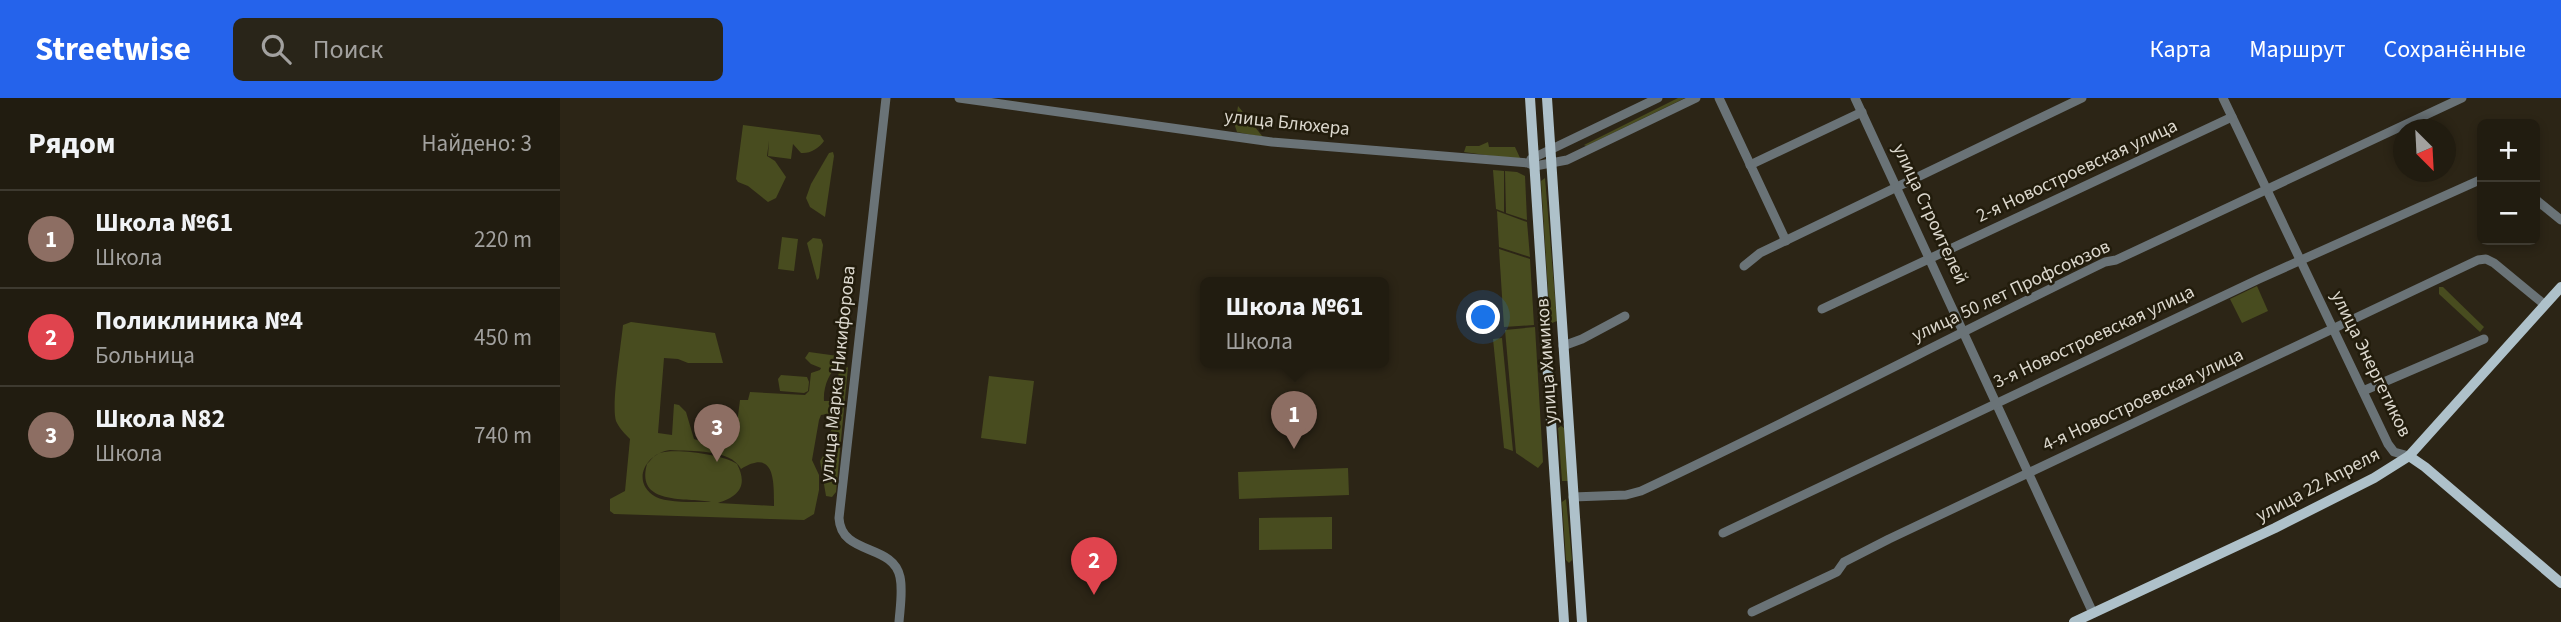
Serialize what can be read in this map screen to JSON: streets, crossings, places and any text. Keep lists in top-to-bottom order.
{
  "streets": {
    "main road": ["улица Химиков", "улица Энергетиков", "улица 22 Апреля"],
    "street": [
      "улица Блюхера",
      "2-я Новостроевская улица",
      "улица Строителей",
      "улица 50 лет Профсоюзов",
      "3-я Новостроевская улица",
      "улица Марка Никифорова",
      "4-я Новостроевская улица"
    ]
  },
  "crossings": [
    ["улица Блюхера", "улица Химиков"],
    ["2-я Новостроевская улица", "улица Строителей"],
    ["2-я Новостроевская улица", "улица Энергетиков"],
    ["улица Строителей", "улица 50 лет Профсоюзов"],
    ["улица Строителей", "3-я Новостроевская улица"],
    ["улица Строителей", "4-я Новостроевская улица"],
    ["улица Строителей", "улица 22 Апреля"],
    ["улица 50 лет Профсоюзов", "улица Химиков"],
    ["улица 50 лет Профсоюзов", "улица Энергетиков"],
    ["3-я Новостроевская улица", "улица Энергетиков"],
    ["улица Энергетиков", "4-я Новостроевская улица"],
    ["улица Энергетиков", "улица 22 Апреля"],
    ["4-я Новостроевская улица", "улица 22 Апреля"]
  ],
  "north": "bottom right",
  "page": {
    "header": "Streetwise",
    "search": "Поиск",
    "nav": ["Карта", "Маршрут", "Сохранённые"],
    "heading": ["Рядом", "Найдено: 3"],
    "map_buttons": ["+", "−"],
    "list": [
      {
        "mark": "1",
        "name": "Школа №61",
        "note": "Школа",
        "value": "220 m"
      },
      {
        "mark": "2",
        "name": "Поликлиника №4",
        "note": "Больница",
        "value": "450 m"
      },
      {
        "mark": "3",
        "name": "Школа N82",
        "note": "Школа",
        "value": "740 m"
      }
    ],
    "popup": ["Школа №61", "Школа"],
    "pins": ["1", "3", "2"]
  }
}
